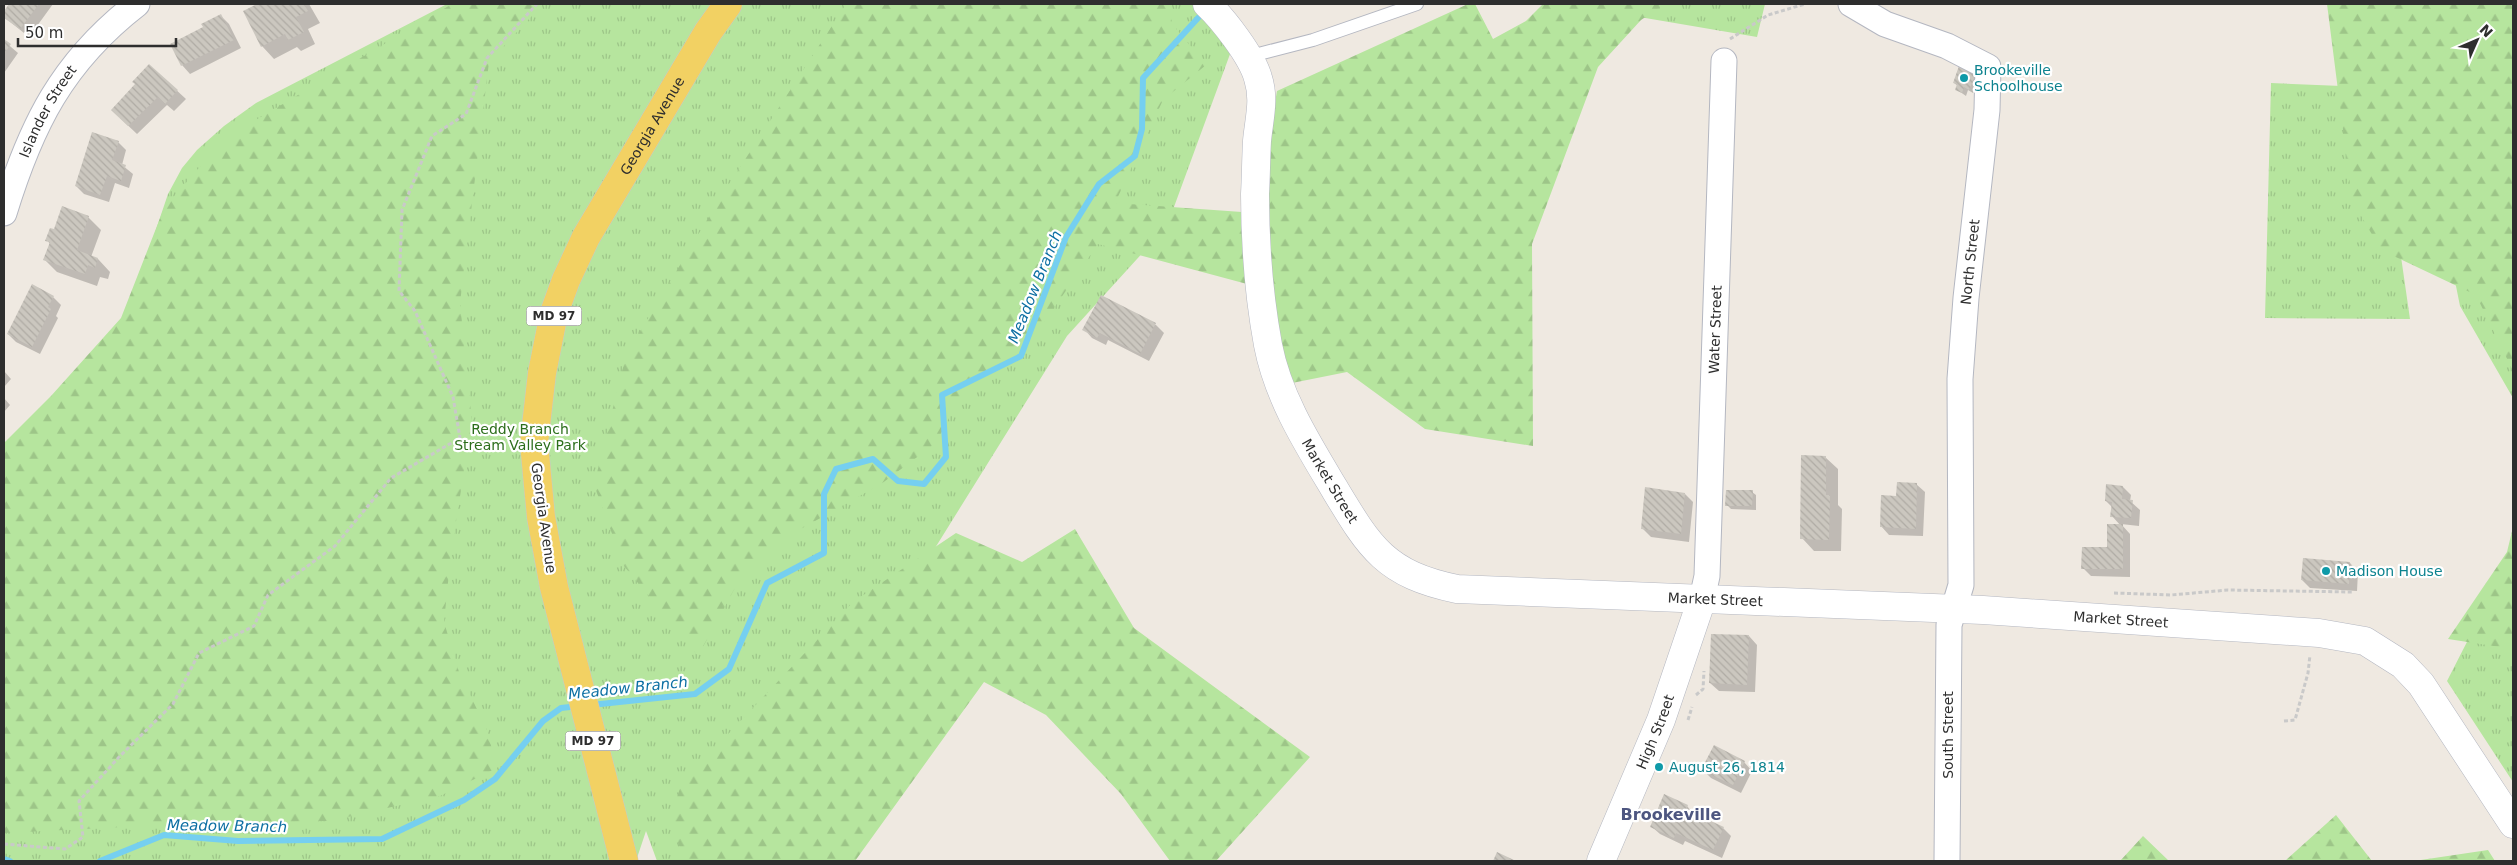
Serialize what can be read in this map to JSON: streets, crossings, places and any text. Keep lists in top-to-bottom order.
{
  "streets": {
    "main road": [
      "Georgia Avenue",
      "MD 97",
      "Market Street",
      "High Street"
    ],
    "street": [
      "Islander Street",
      "North Street",
      "Water Street",
      "South Street"
    ]
  },
  "crossings": [
    ["North Street", "Market Street"],
    ["North Street", "South Street"],
    ["Water Street", "Market Street"],
    ["Water Street", "High Street"],
    ["Market Street", "High Street"],
    ["Market Street", "South Street"]
  ],
  "districts": ["Brookeville"],
  "water": ["Meadow Branch"],
  "parks": ["Reddy Branch Stream Valley Park"],
  "places": ["Brookeville Schoolhouse", "Madison House", "August 26, 1814"],
  "scale_bar": "50 m",
  "north": "top right"
}
